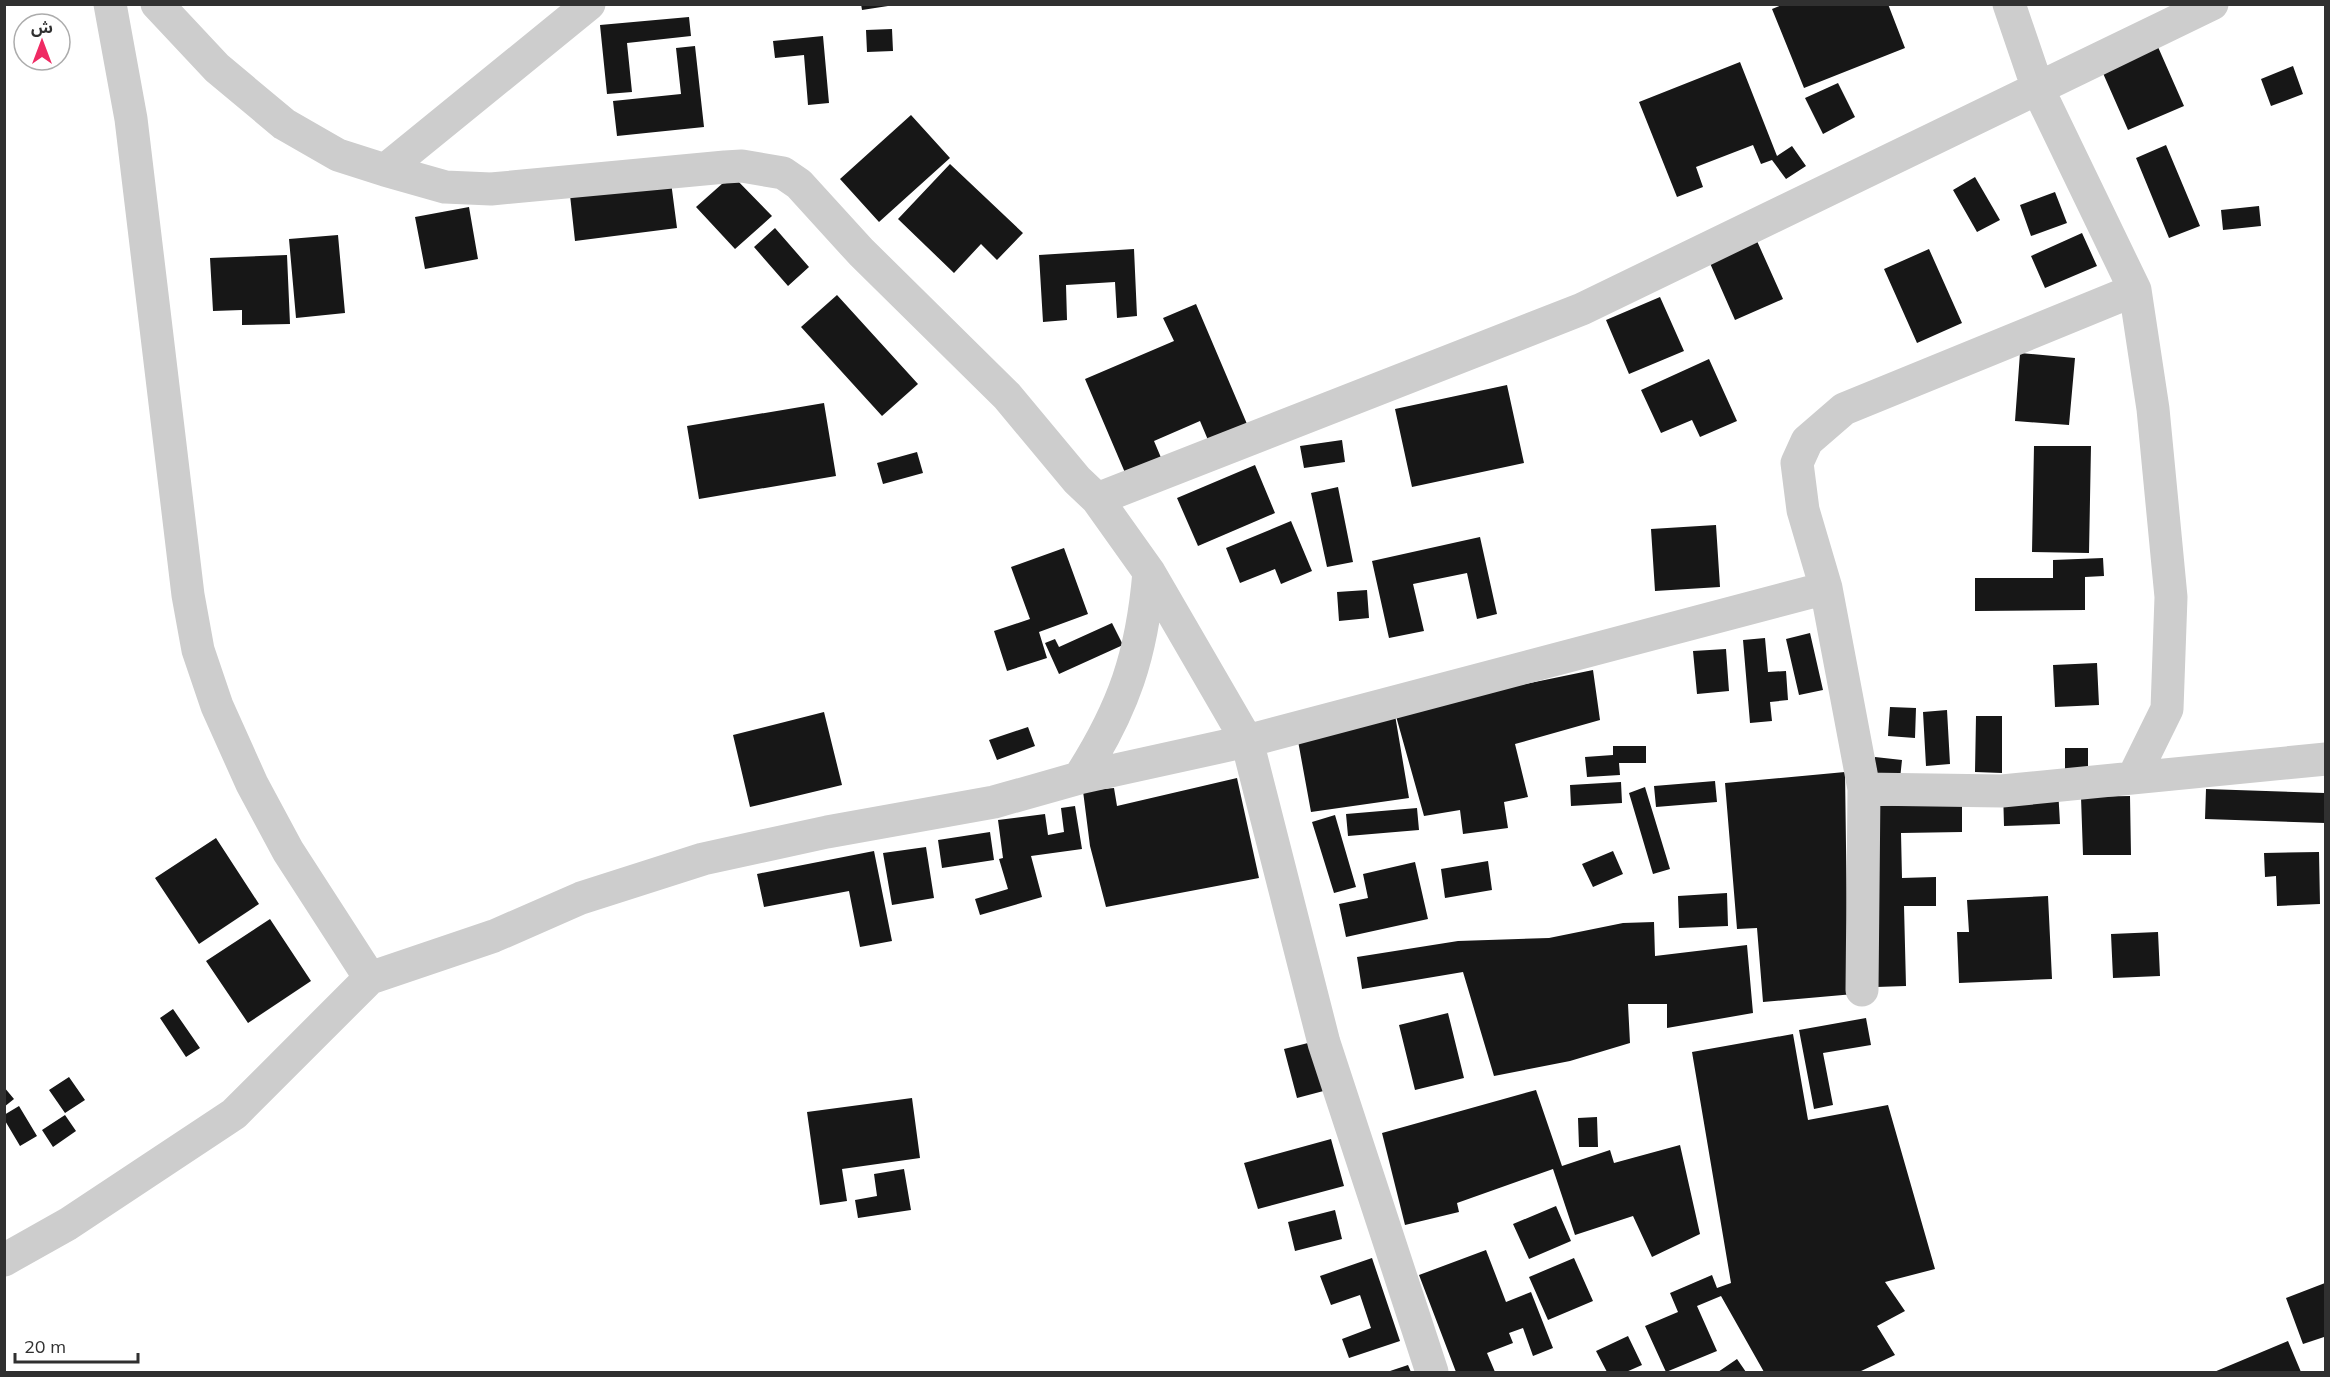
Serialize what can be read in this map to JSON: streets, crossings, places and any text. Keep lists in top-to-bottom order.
{
  "scale_bar": "20 m",
  "north": "top"
}
